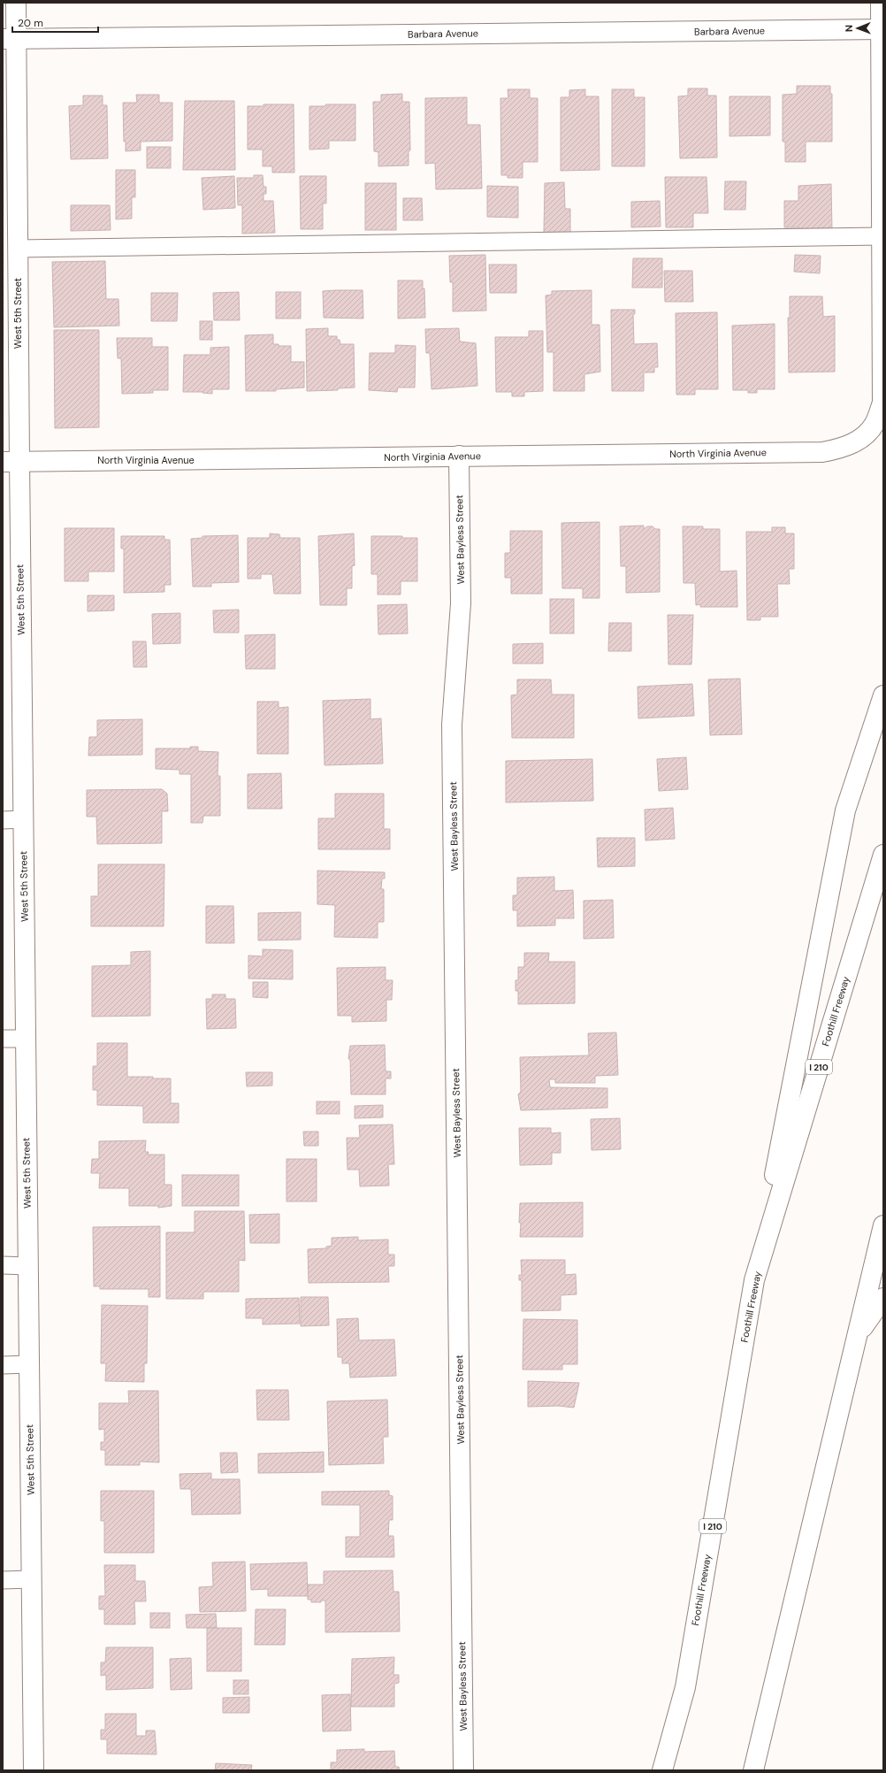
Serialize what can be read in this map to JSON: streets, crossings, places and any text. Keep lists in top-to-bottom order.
{
  "streets": {
    "main road": [
      "Barbara Avenue",
      "West 5th Street",
      "North Virginia Avenue",
      "West Bayless Street",
      "Foothill Freeway",
      "I 210"
    ]
  },
  "crossings": [
    ["Barbara Avenue", "West 5th Street"],
    ["Barbara Avenue", "North Virginia Avenue"],
    ["West 5th Street", "North Virginia Avenue"],
    ["North Virginia Avenue", "West Bayless Street"]
  ],
  "scale_bar": "20 m",
  "north": "left"
}
